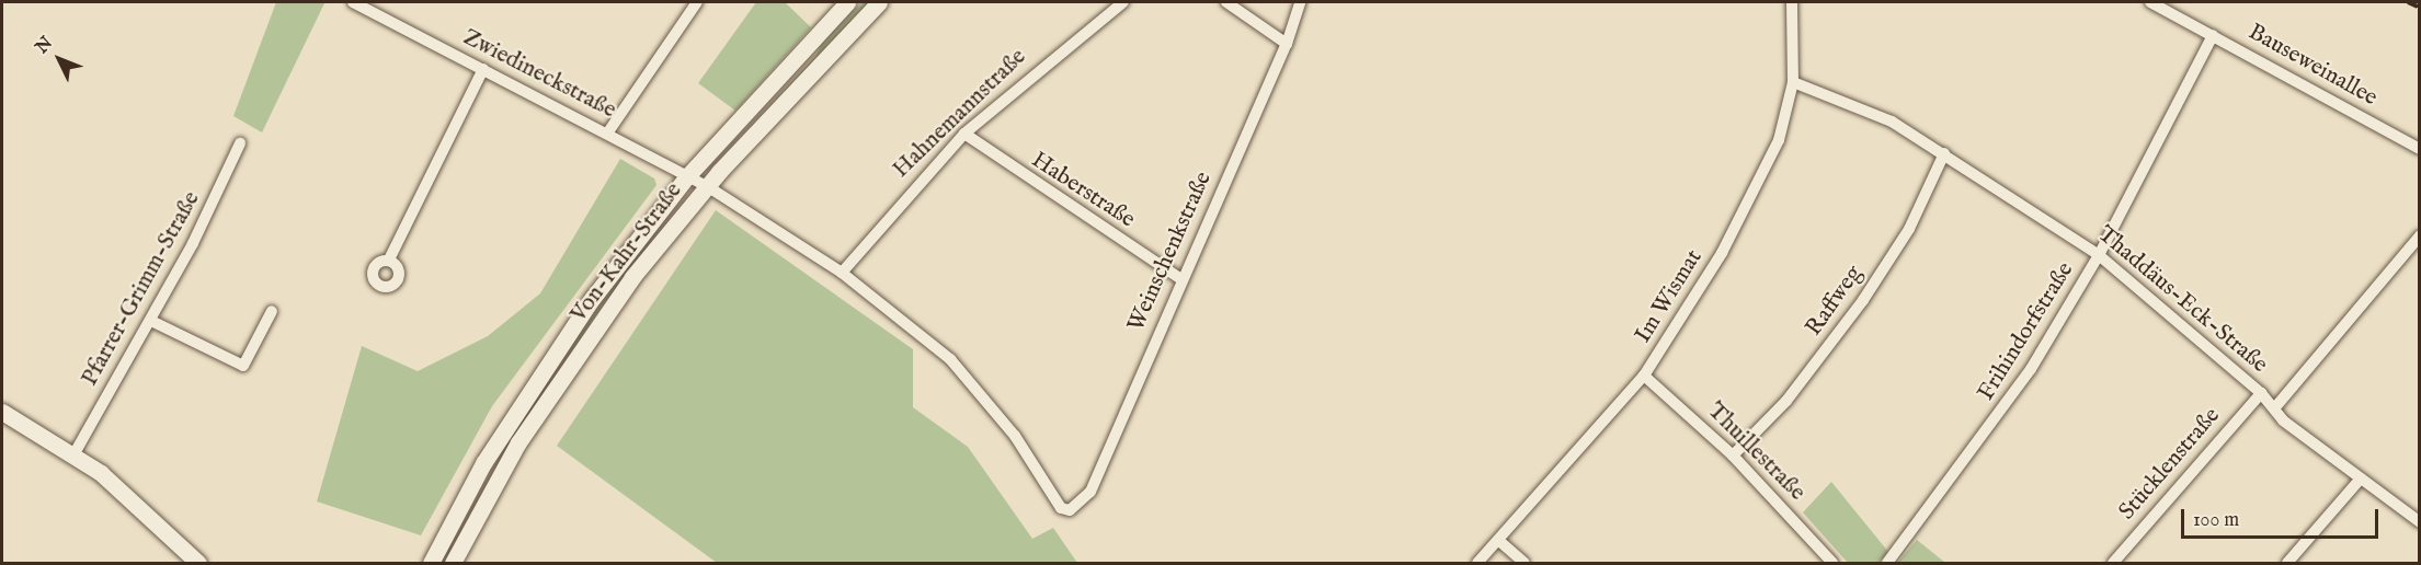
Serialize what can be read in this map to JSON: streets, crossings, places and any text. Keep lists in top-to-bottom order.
{
  "streets": {
    "main road": ["Von-Kahr-Straße"],
    "street": [
      "Bauseweinallee",
      "Zwiedineckstraße",
      "Hahnemannstraße",
      "Haberstraße",
      "Weinschenkstraße",
      "Pfarrer-Grimm-Straße",
      "Im Wismat",
      "Thaddäus-Eck-Straße",
      "Raffweg",
      "Frihindorfstraße",
      "Thuillestraße",
      "Stücklenstraße"
    ]
  },
  "crossings": [
    ["Bauseweinallee", "Frihindorfstraße"],
    ["Zwiedineckstraße", "Hahnemannstraße"],
    ["Zwiedineckstraße", "Weinschenkstraße"],
    ["Zwiedineckstraße", "Von-Kahr-Straße"],
    ["Hahnemannstraße", "Haberstraße"],
    ["Haberstraße", "Weinschenkstraße"],
    ["Im Wismat", "Thaddäus-Eck-Straße"],
    ["Im Wismat", "Thuillestraße"],
    ["Thaddäus-Eck-Straße", "Raffweg"],
    ["Thaddäus-Eck-Straße", "Frihindorfstraße"],
    ["Thaddäus-Eck-Straße", "Stücklenstraße"],
    ["Raffweg", "Thuillestraße"]
  ],
  "scale_bar": "100 m",
  "north": "top left"
}
